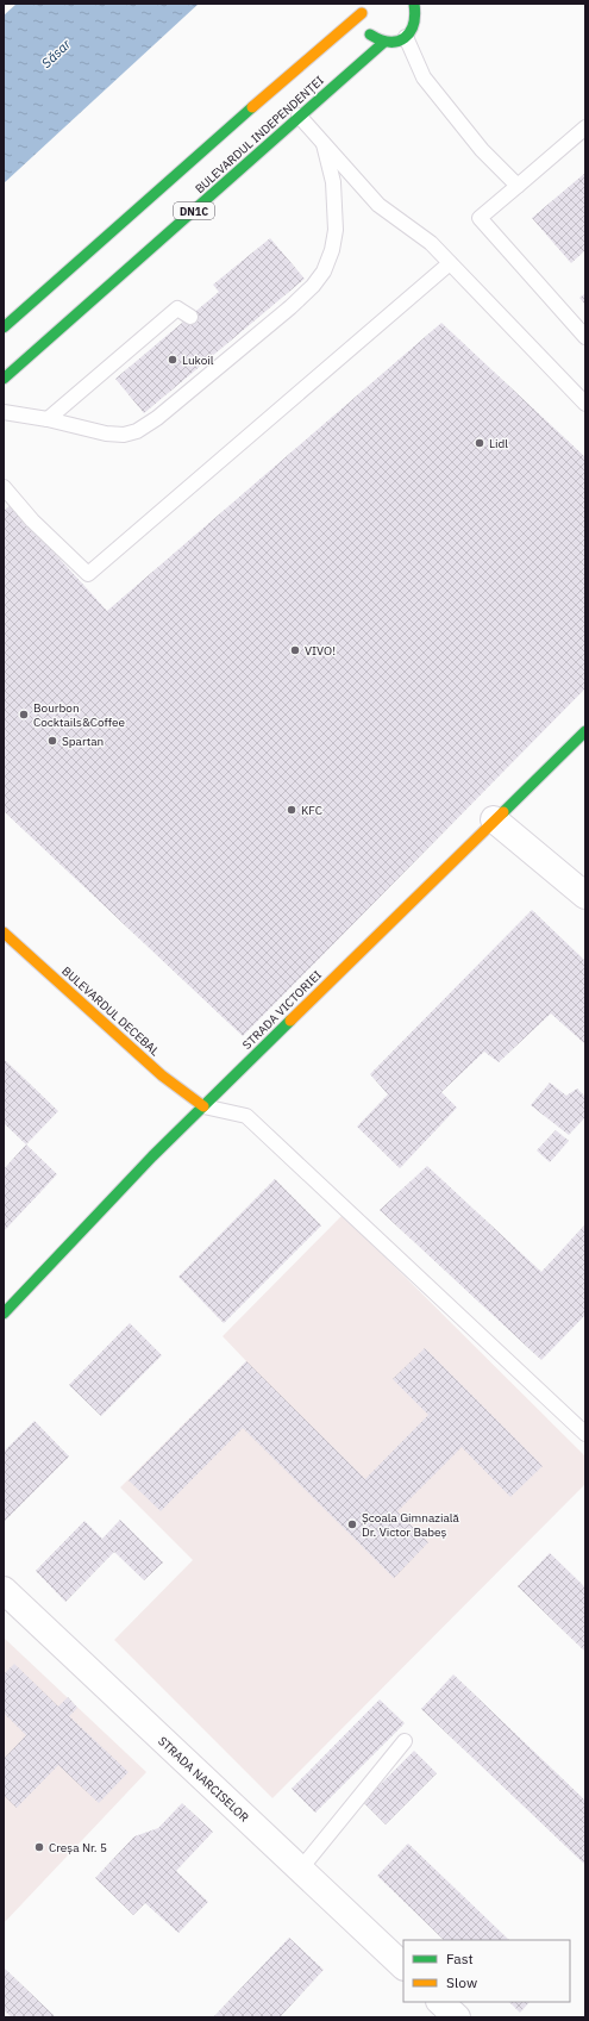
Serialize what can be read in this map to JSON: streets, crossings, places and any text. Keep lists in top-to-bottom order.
{
  "streets": {
    "main road": [
      "BULEVARDUL INDEPENDENȚEI",
      "DN1C",
      "STRADA VICTORIEI",
      "BULEVARDUL DECEBAL"
    ],
    "street": ["STRADA NARCISELOR"]
  },
  "crossings": [
    ["BULEVARDUL INDEPENDENȚEI", "DN1C"],
    ["STRADA VICTORIEI", "BULEVARDUL DECEBAL"]
  ],
  "water": ["Săsar"],
  "places": [
    "Lukoil",
    "Lidl",
    "VIVO!",
    "Bourbon Cocktails&Coffee",
    "Spartan",
    "KFC",
    "Școala Gimnazială Dr. Victor Babeș",
    "Creșa Nr. 5"
  ],
  "legend": ["Fast", "Slow"]
}
